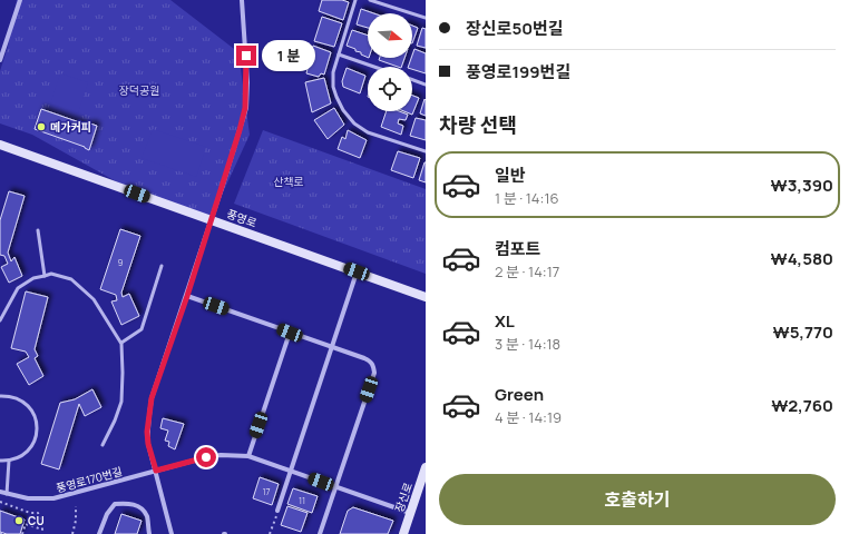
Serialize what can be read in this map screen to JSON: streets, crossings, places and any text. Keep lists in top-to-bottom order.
{
  "streets": {
    "main road": ["풍영로", "장신로"],
    "street": ["풍영로170번길"]
  },
  "crossings": [
    ["풍영로170번길", "장신로"]
  ],
  "parks": ["장덕공원", "산책로"],
  "places": ["메가커피", "CU"],
  "house_numbers": ["9", "17", "11"],
  "north": "right",
  "page": {
    "banner": ["장신로50번길", "풍영로199번길"],
    "bubble": "1 분",
    "heading": "차량 선택",
    "list": [
      {
        "name": "일반",
        "note": "1 분 · 14:16",
        "value": "₩3,390"
      },
      {
        "name": "컴포트",
        "note": "2 분 · 14:17",
        "value": "₩4,580"
      },
      {
        "name": "XL",
        "note": "3 분 · 14:18",
        "value": "₩5,770"
      },
      {
        "name": "Green",
        "note": "4 분 · 14:19",
        "value": "₩2,760"
      }
    ],
    "buttons": "호출하기"
  }
}
